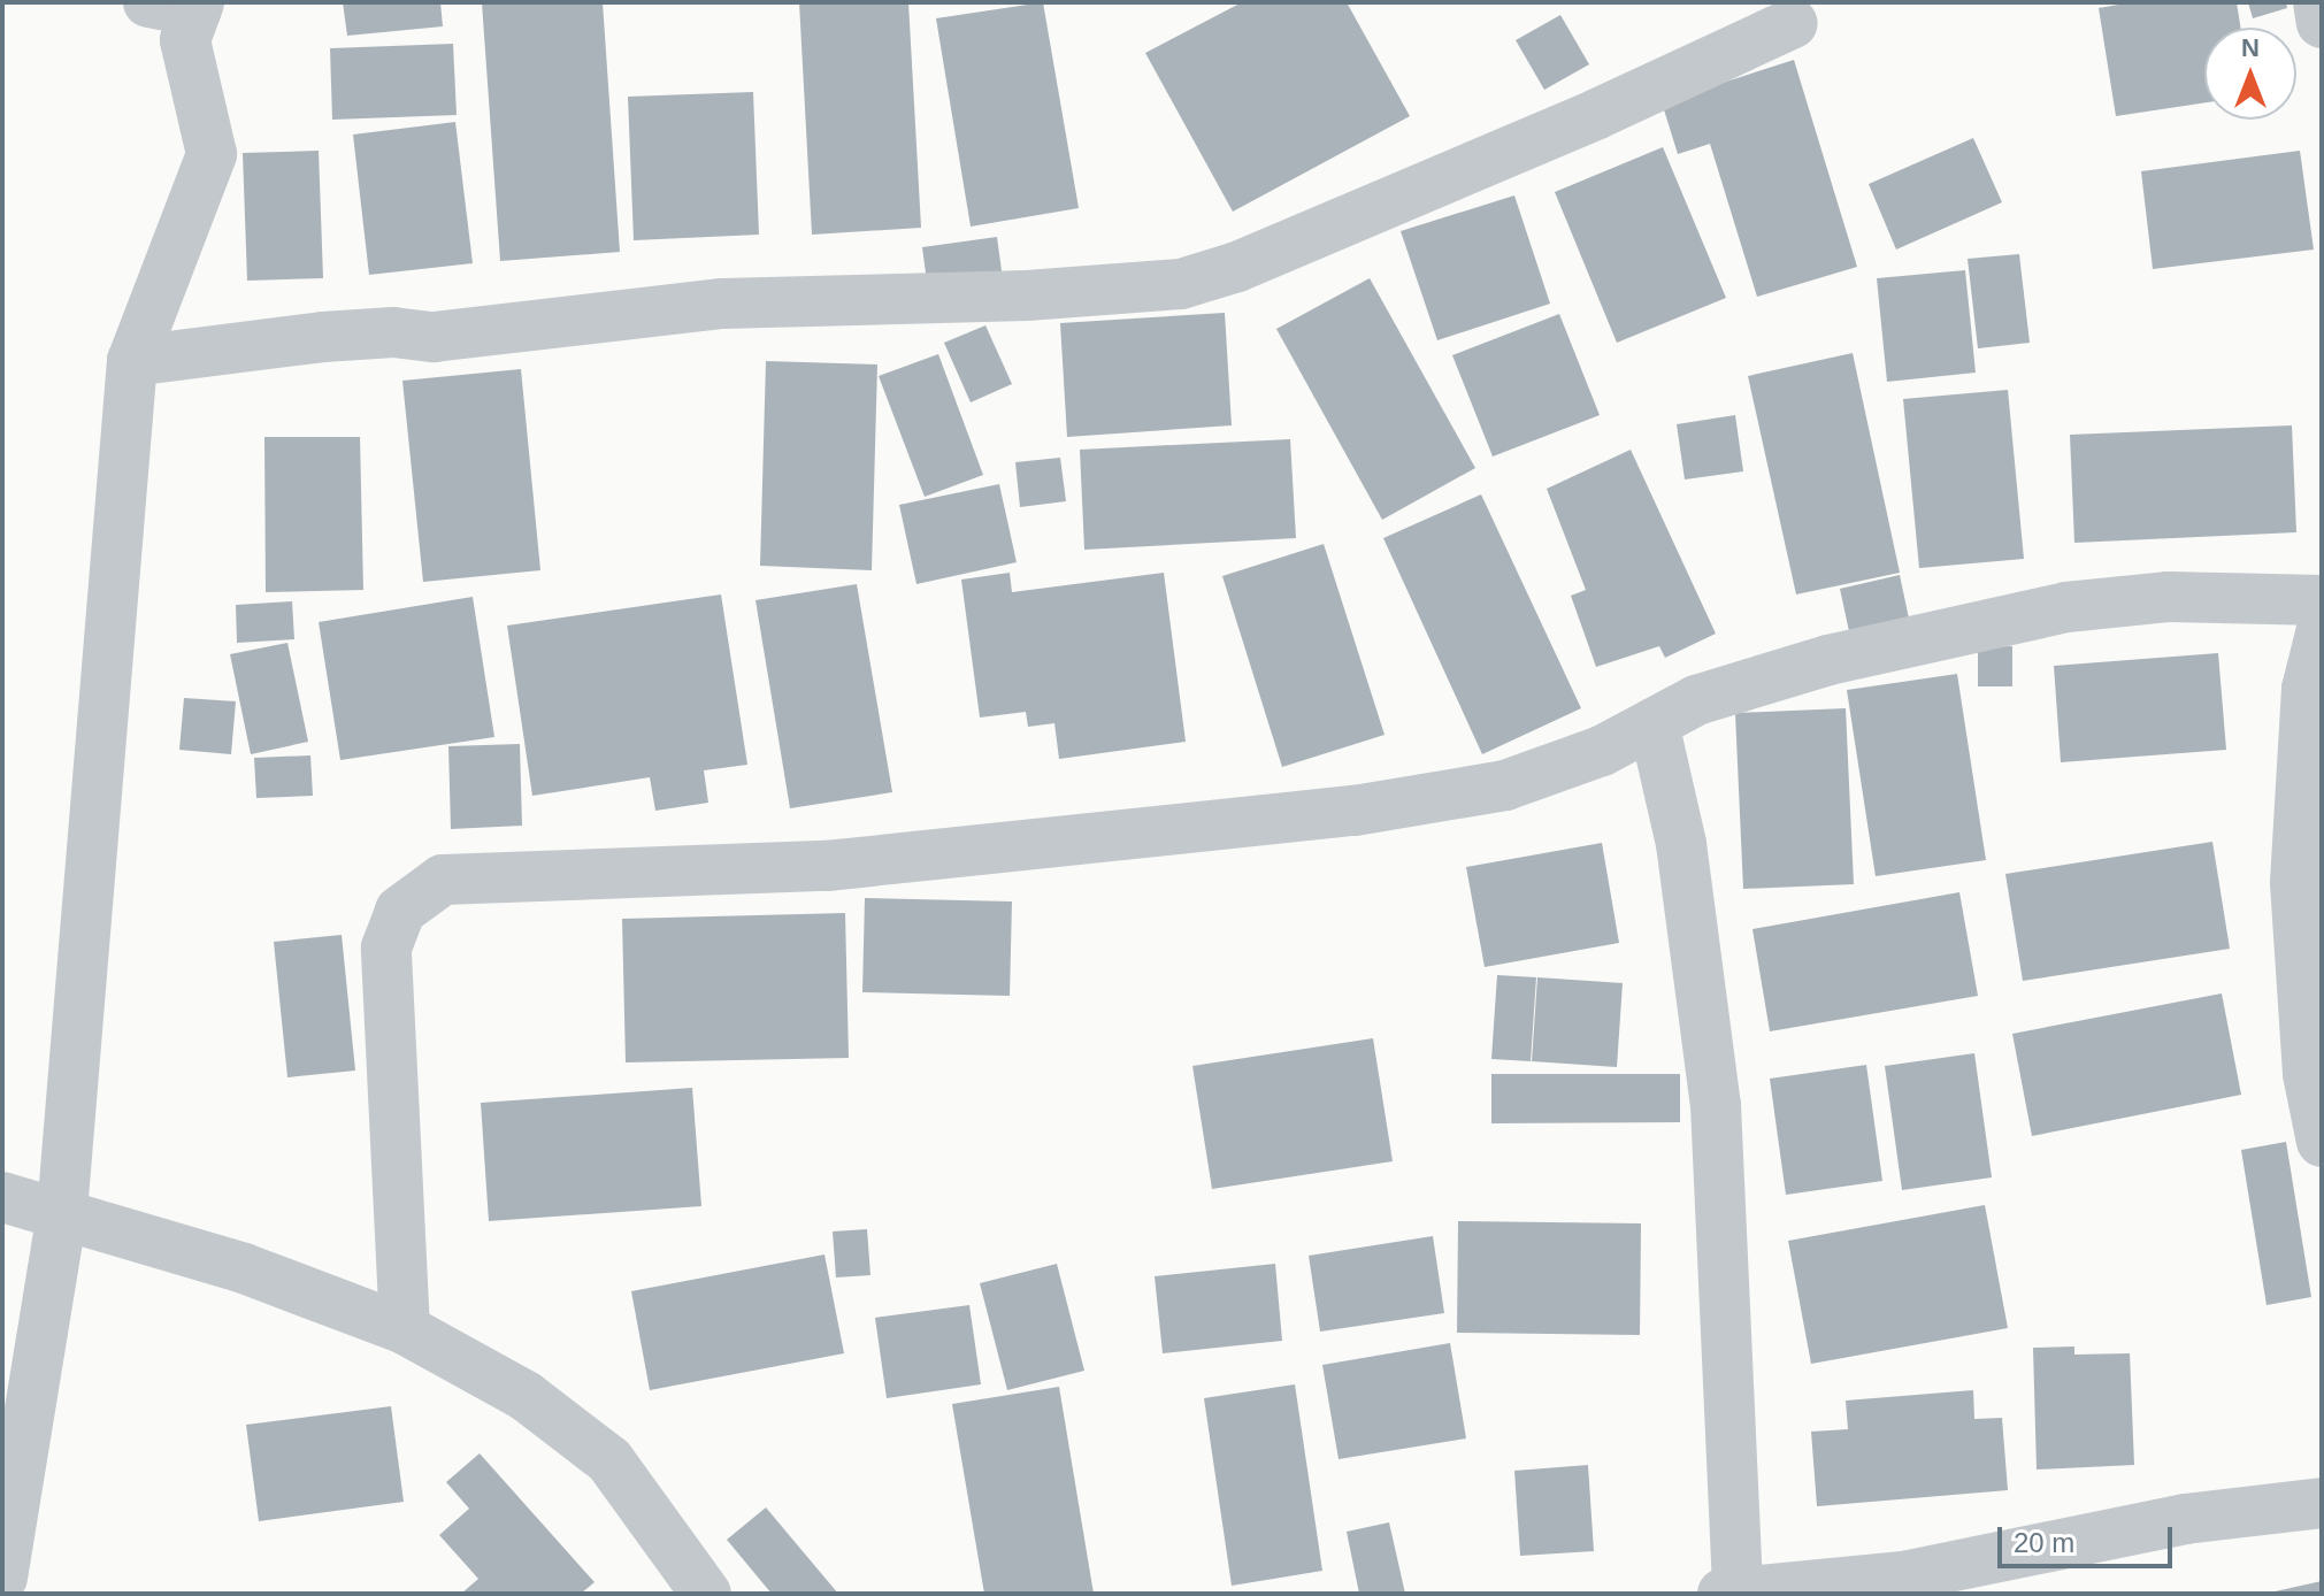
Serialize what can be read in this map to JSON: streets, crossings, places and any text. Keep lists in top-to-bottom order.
{
  "scale_bar": "20 m",
  "north": "top"
}
